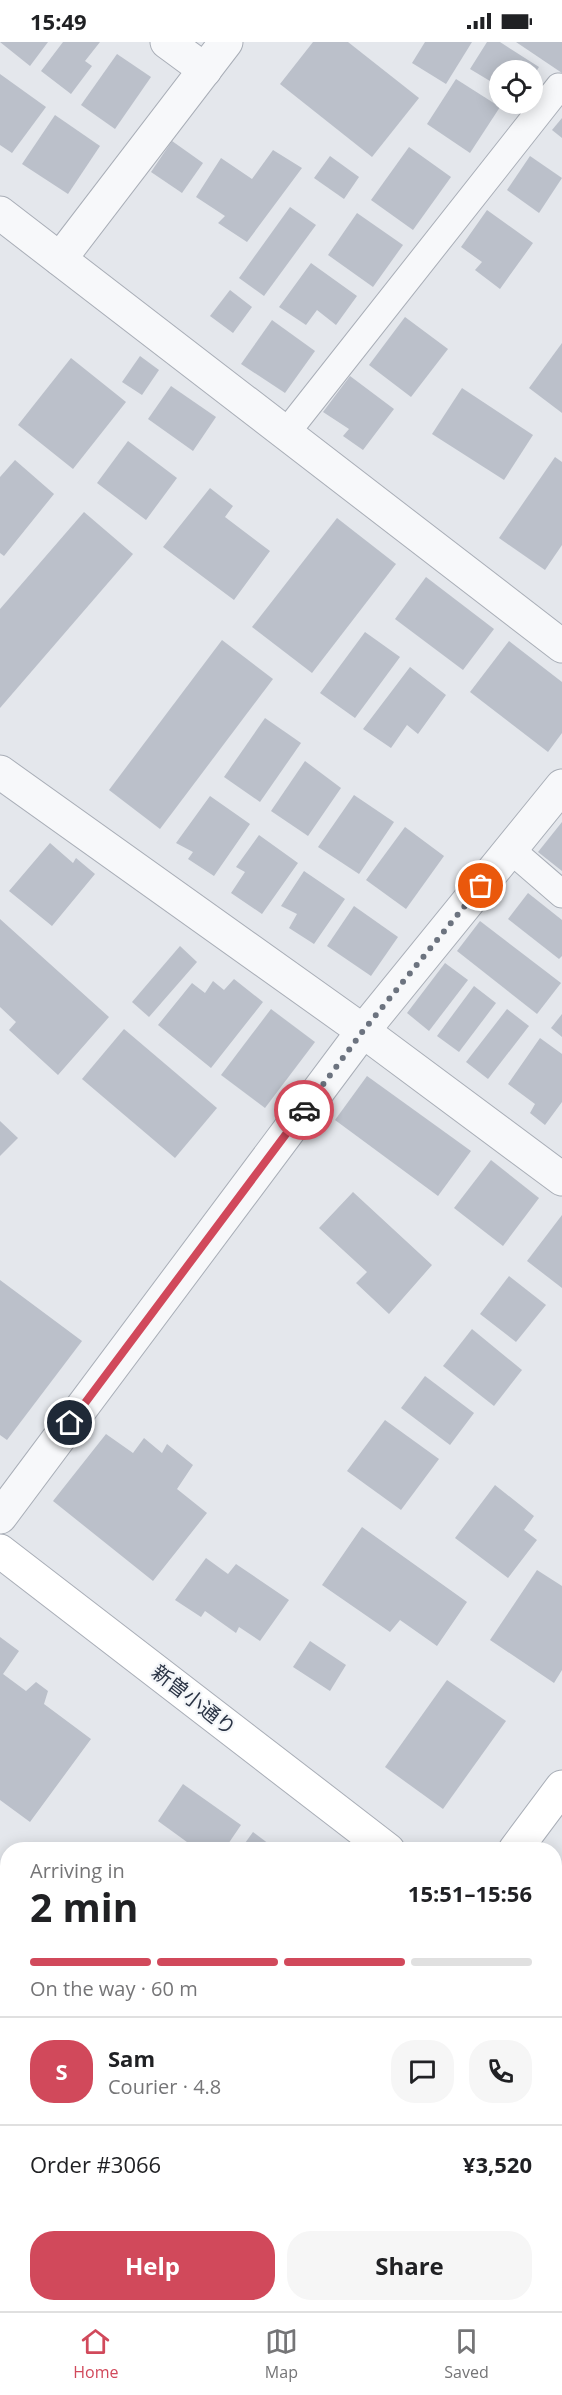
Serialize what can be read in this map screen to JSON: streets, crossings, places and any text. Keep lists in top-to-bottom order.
{
  "streets": {
    "street": ["新曽小通り"]
  },
  "page": {
    "status": "15:49",
    "heading": ["2 min", "Arriving in", "15:51–15:56"],
    "panel": [
      "Sam",
      "Courier · 4.8",
      "Order #3066",
      "¥3,520"
    ],
    "bar": "On the way · 60 m",
    "round": "S",
    "buttons": ["Help", "Share"],
    "tabs": ["Home", "Map", "Saved"]
  }
}
